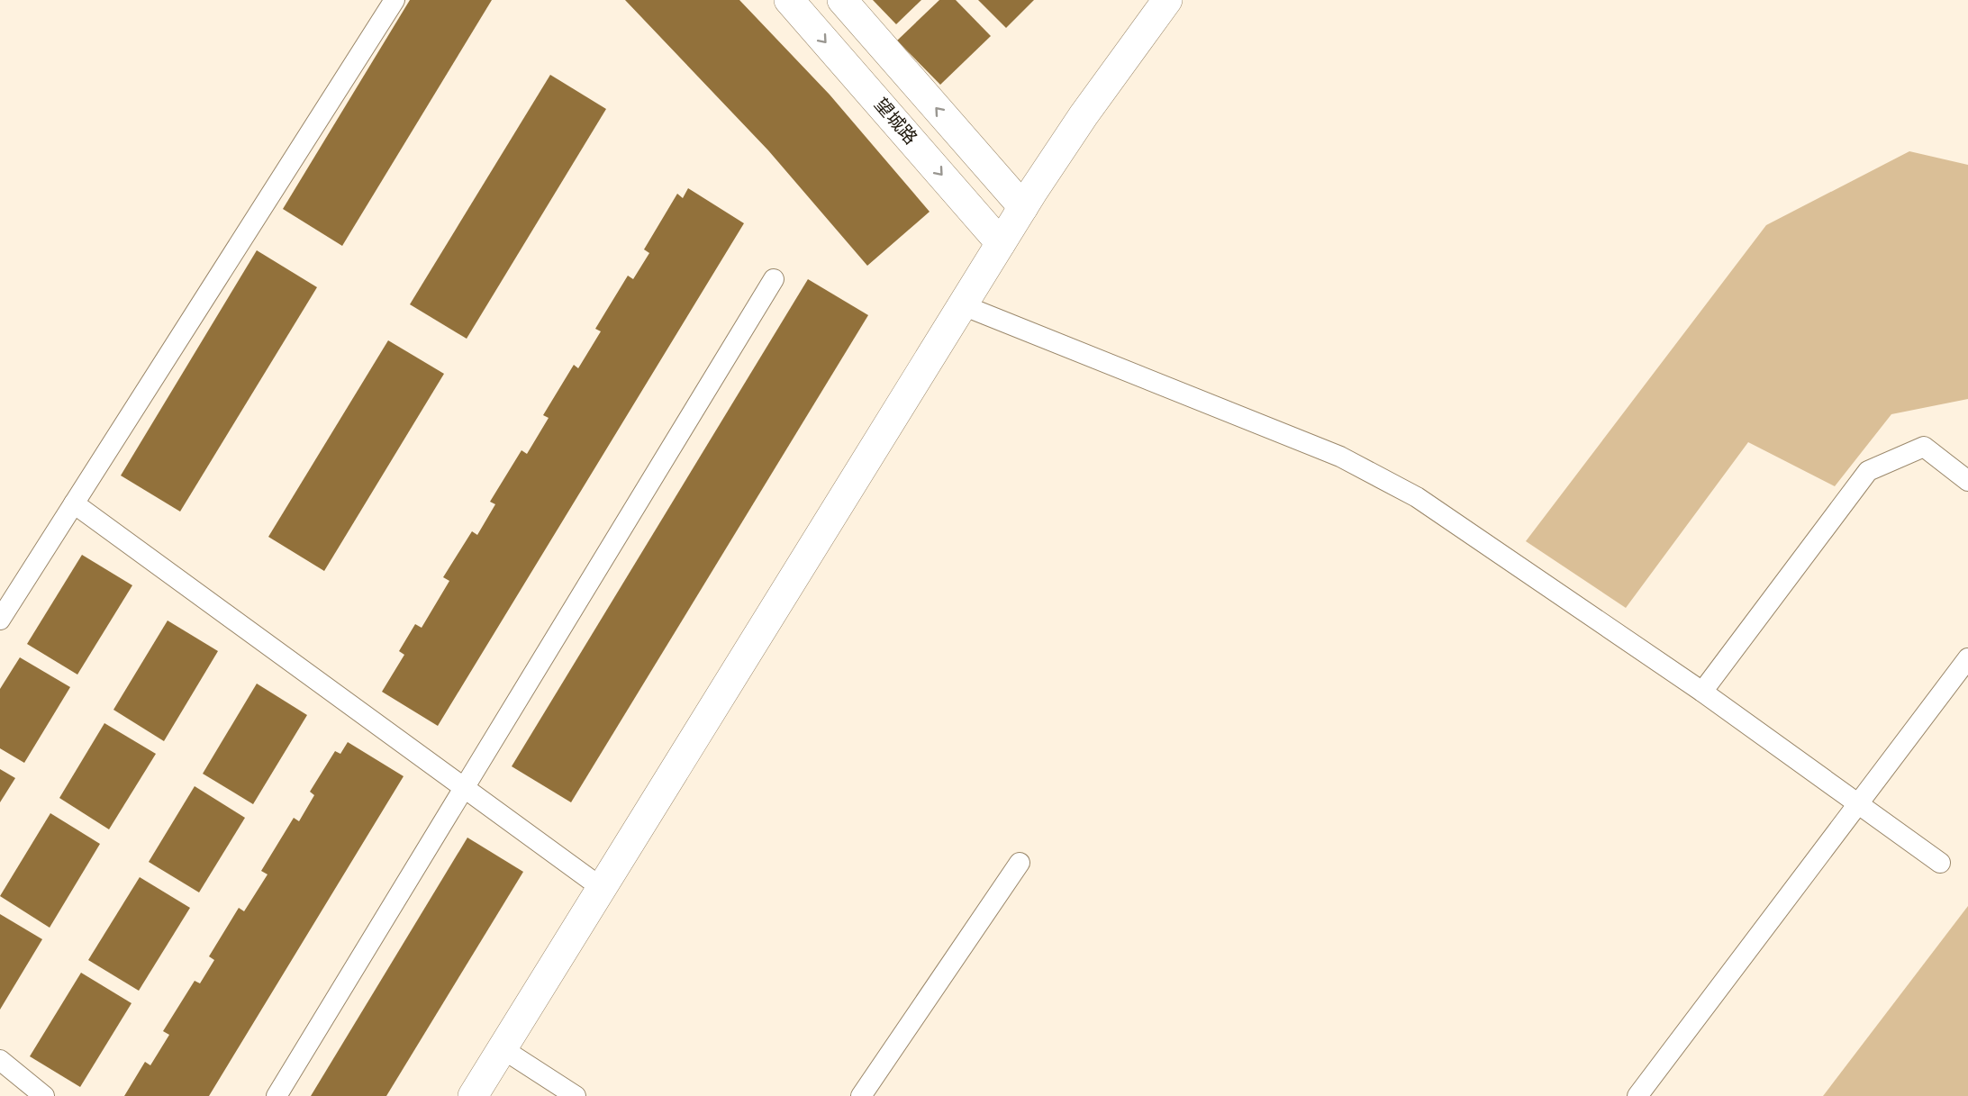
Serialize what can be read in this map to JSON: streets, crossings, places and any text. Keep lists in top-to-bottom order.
{
  "streets": {
    "main road": ["望城路"]
  }
}
